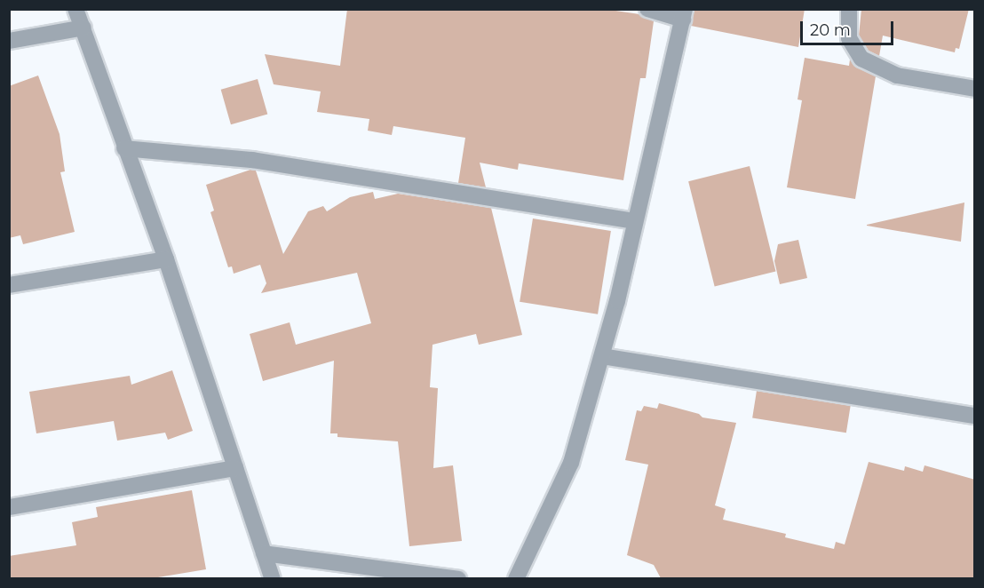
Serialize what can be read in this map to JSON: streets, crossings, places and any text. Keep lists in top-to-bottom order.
{
  "scale_bar": "20 m"
}
